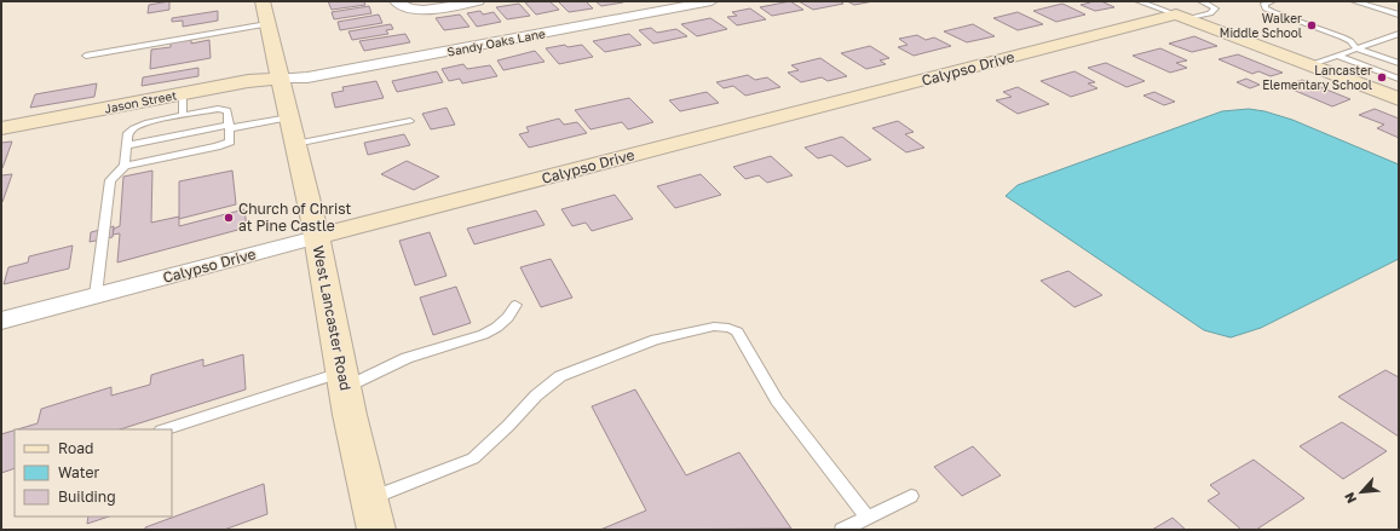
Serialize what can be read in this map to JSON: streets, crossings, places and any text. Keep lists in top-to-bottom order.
{
  "streets": {
    "street": [
      "Sandy Oaks Lane",
      "Calypso Drive",
      "Jason Street",
      "West Lancaster Road"
    ]
  },
  "crossings": [
    ["Sandy Oaks Lane", "Jason Street"],
    ["Sandy Oaks Lane", "West Lancaster Road"],
    ["Calypso Drive", "West Lancaster Road"],
    ["Jason Street", "West Lancaster Road"]
  ],
  "places": ["Walker Middle School", "Lancaster Elementary School", "Church of Christ at Pine Castle"],
  "legend": ["Road", "Water", "Building"],
  "north": "bottom left"
}
